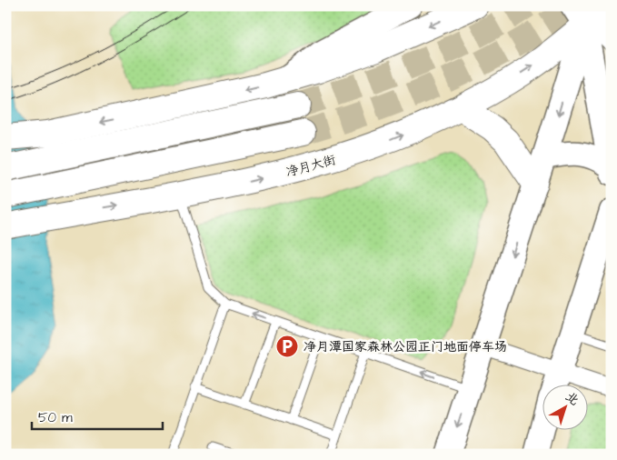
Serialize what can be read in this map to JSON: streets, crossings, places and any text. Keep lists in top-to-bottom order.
{
  "streets": {
    "main road": ["净月大街"]
  },
  "places": {
    "parking": ["净月潭国家森林公园正门地面停车场"]
  },
  "scale_bar": "50 m",
  "north": "top right"
}
